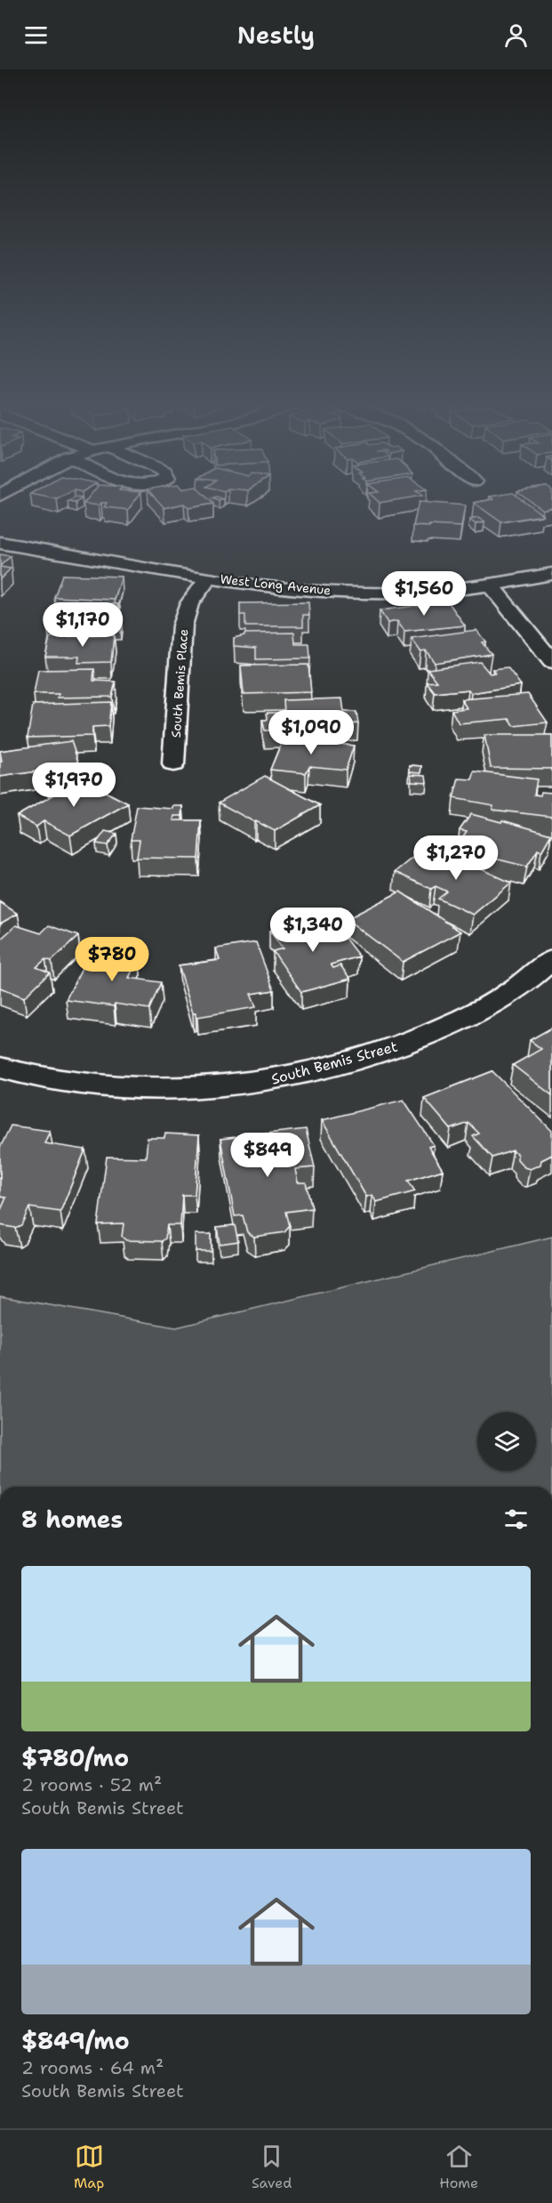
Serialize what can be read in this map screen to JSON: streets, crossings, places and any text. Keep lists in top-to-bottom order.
{
  "streets": {
    "street": ["West Long Avenue", "South Bemis Place", "South Bemis Street"]
  },
  "crossings": [
    ["West Long Avenue", "South Bemis Place"]
  ],
  "page": {
    "header": "Nestly",
    "price": [
      "$1,560",
      "$1,170",
      "$1,090",
      "$1,970",
      "$1,270",
      "$1,340",
      "$780",
      "$849"
    ],
    "heading": "8 homes",
    "list": [
      {
        "name": "$780/mo",
        "note": "2 rooms · 52 m² · South Bemis Street"
      },
      {
        "name": "$849/mo",
        "note": "2 rooms · 64 m² · South Bemis Street"
      }
    ],
    "tabs": ["Map", "Saved", "Home"]
  }
}
